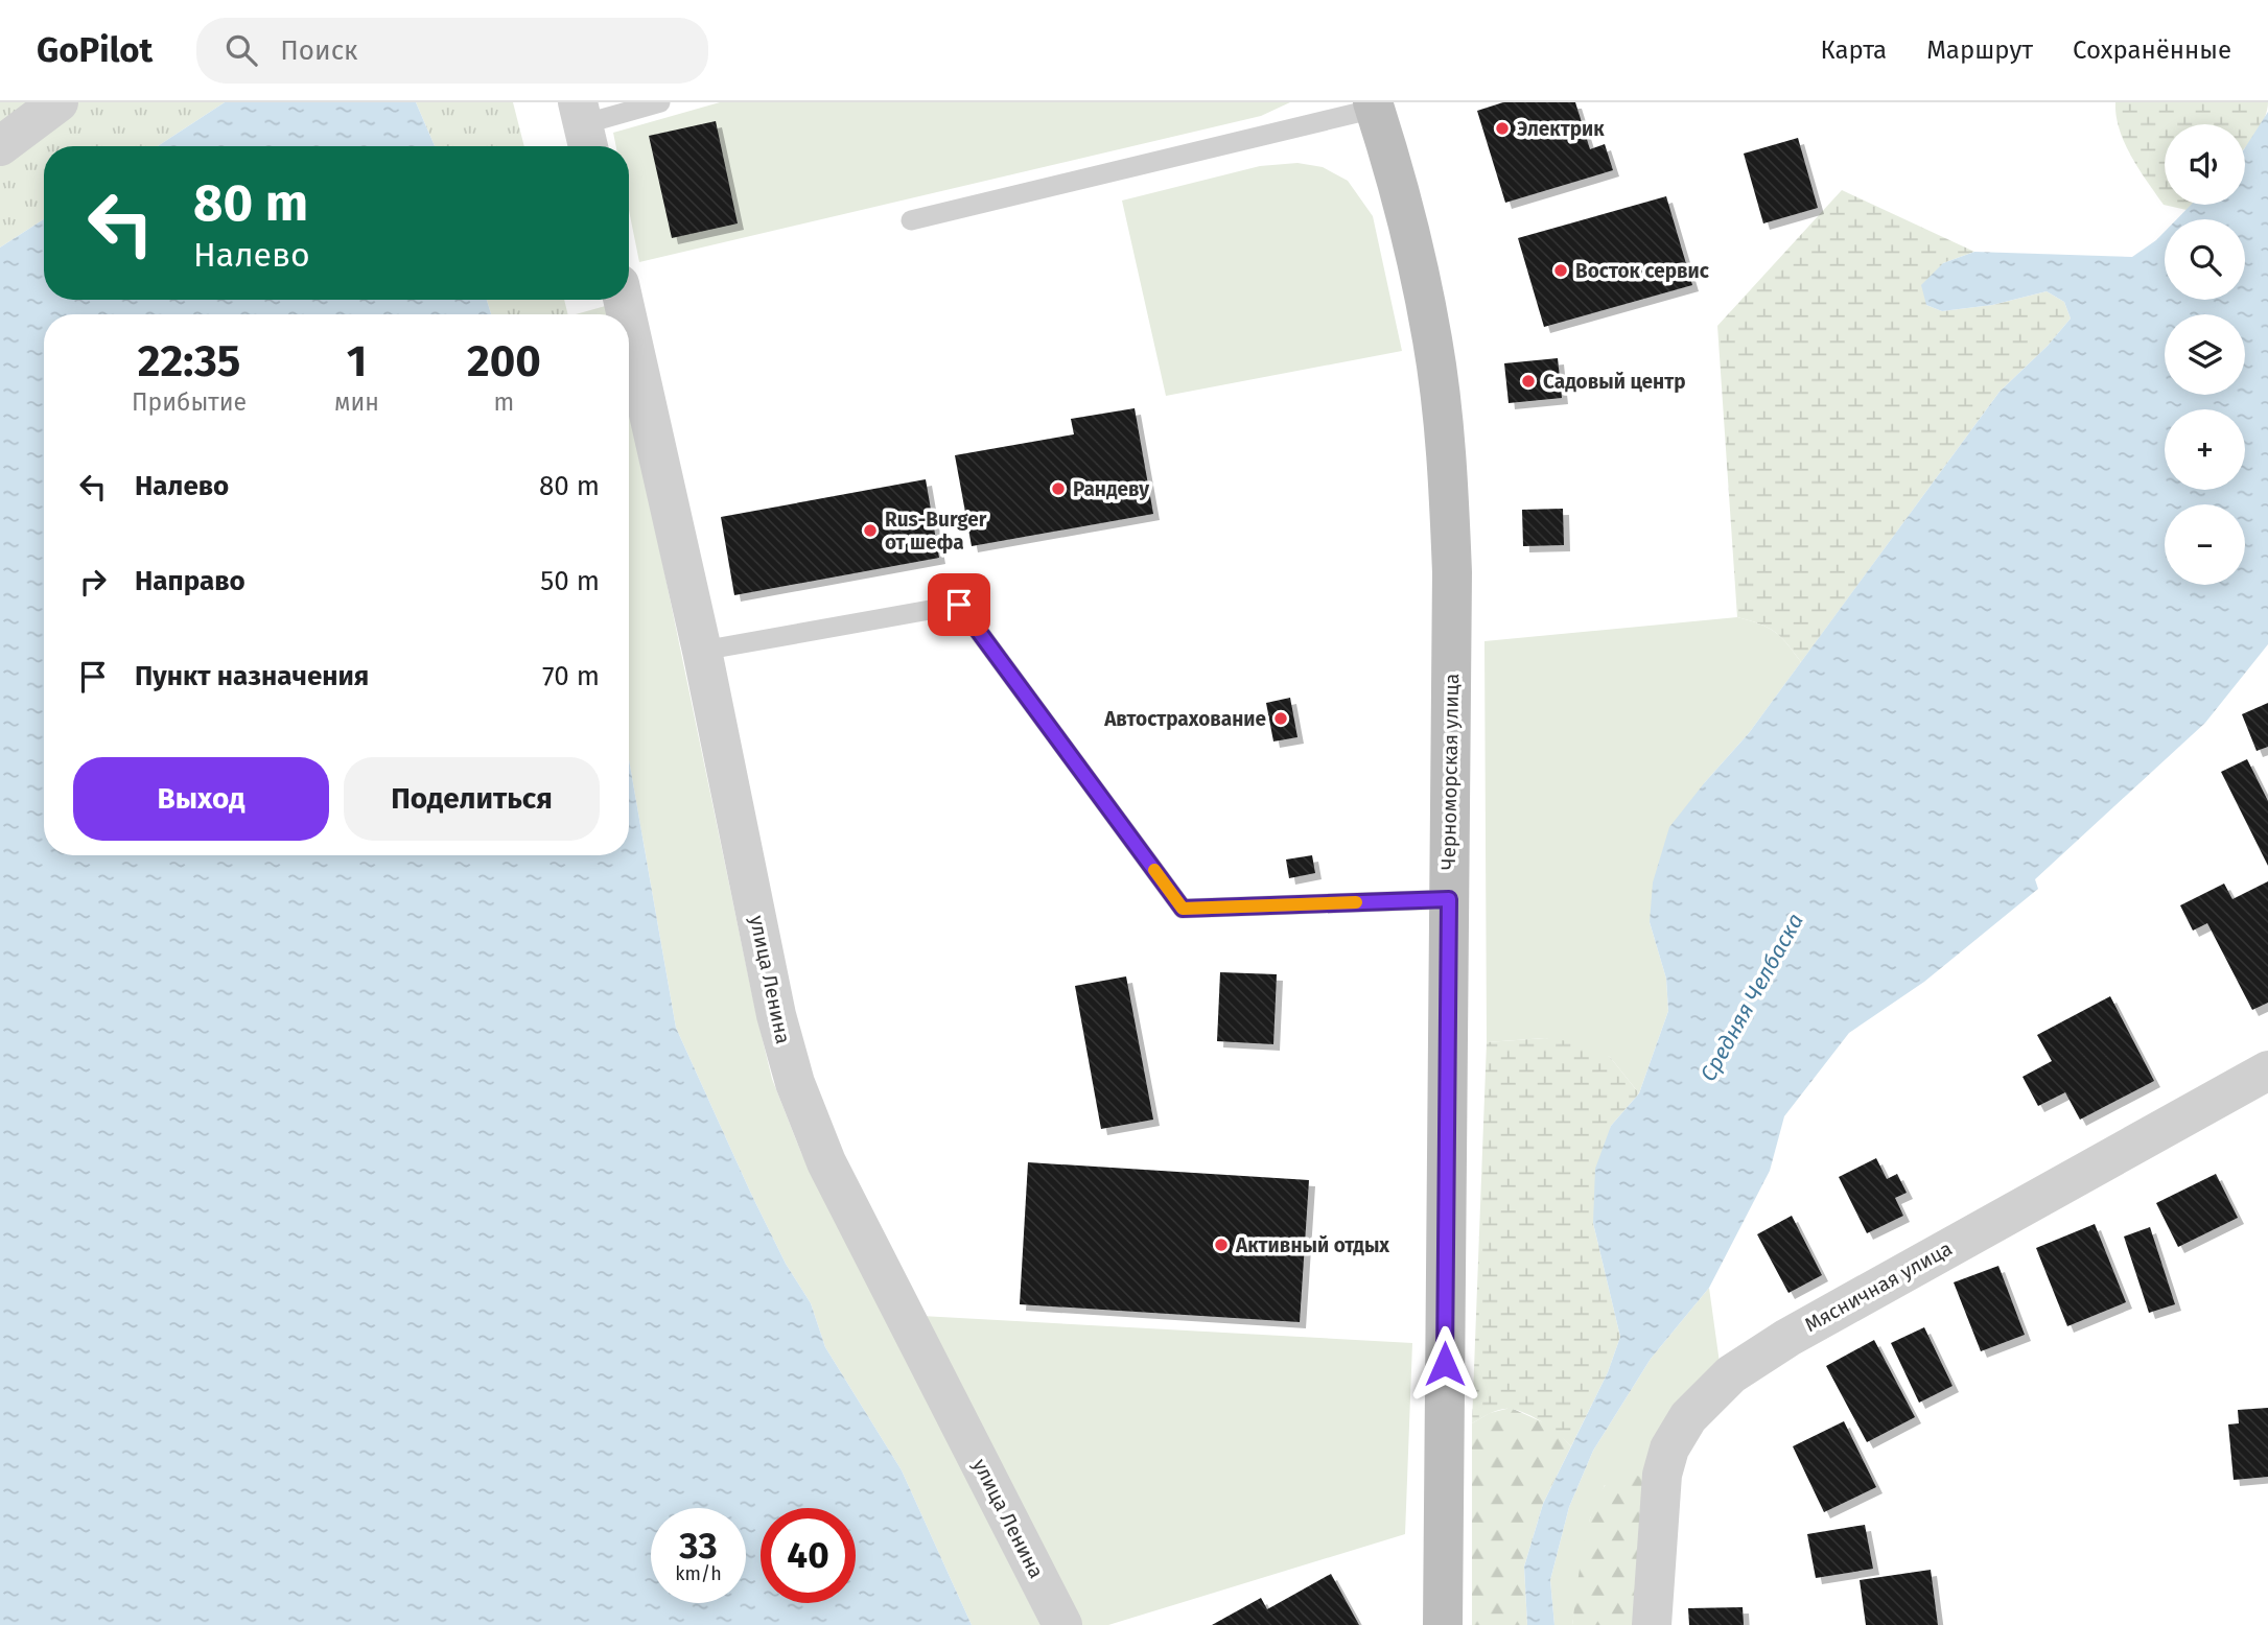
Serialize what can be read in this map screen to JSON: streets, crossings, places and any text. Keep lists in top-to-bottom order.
{
  "streets": {
    "street": ["Черноморская улица", "улица Ленина", "Мясничная улица"]
  },
  "water": ["Средняя Челбаска"],
  "places": [
    "Электрик",
    "Восток сервис",
    "Садовый центр",
    "Рандеву",
    "Rus-Burger от шефа",
    "Автострахование",
    "Активный отдых"
  ],
  "page": {
    "header": "GoPilot",
    "search": "Поиск",
    "nav": ["Карта", "Маршрут", "Сохранённые"],
    "map_buttons": ["+", "−"],
    "turn": ["80 m", "Налево"],
    "eta": [
      "22:35",
      "Прибытие",
      "1",
      "мин",
      "200",
      "m"
    ],
    "list": [
      {
        "name": "Налево",
        "value": "80 m"
      },
      {
        "name": "Направо",
        "value": "50 m"
      },
      {
        "name": "Пункт назначения",
        "value": "70 m"
      }
    ],
    "buttons": ["Выход", "Поделиться"],
    "speed": "33 km/h",
    "limit": "40"
  }
}
